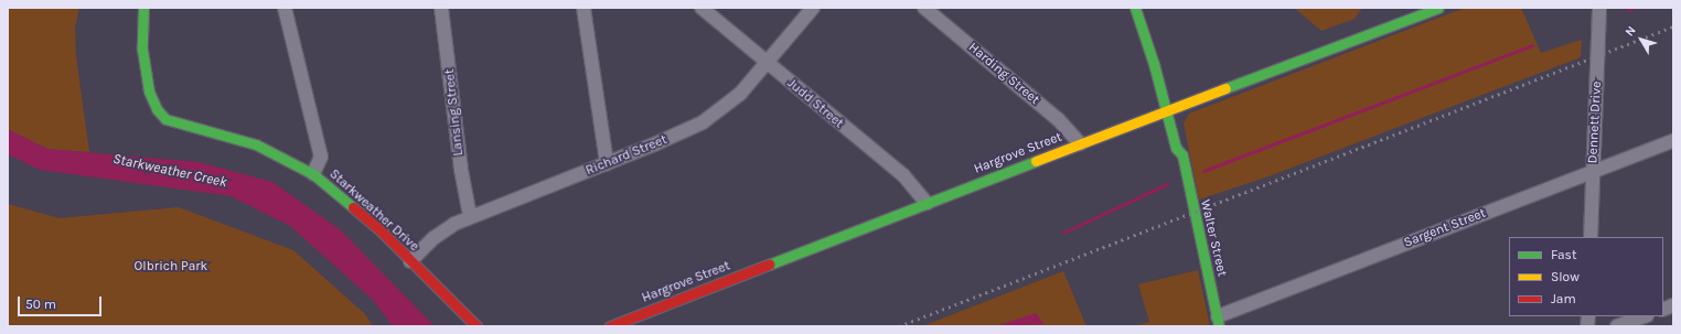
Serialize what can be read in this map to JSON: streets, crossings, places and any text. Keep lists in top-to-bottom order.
{
  "streets": {
    "street": [
      "Harding Street",
      "Judd Street",
      "Lansing Street",
      "Dennett Drive",
      "Hargrove Street",
      "Richard Street",
      "Starkweather Drive",
      "Sargent Street",
      "Walter Street"
    ]
  },
  "crossings": [
    ["Harding Street", "Hargrove Street"],
    ["Judd Street", "Hargrove Street"],
    ["Judd Street", "Richard Street"],
    ["Lansing Street", "Richard Street"],
    ["Dennett Drive", "Sargent Street"],
    ["Hargrove Street", "Walter Street"],
    ["Richard Street", "Starkweather Drive"],
    ["Sargent Street", "Walter Street"]
  ],
  "water": ["Starkweather Creek"],
  "parks": ["Olbrich Park"],
  "legend": ["Fast", "Slow", "Jam"],
  "scale_bar": "50 m",
  "north": "top left"
}
